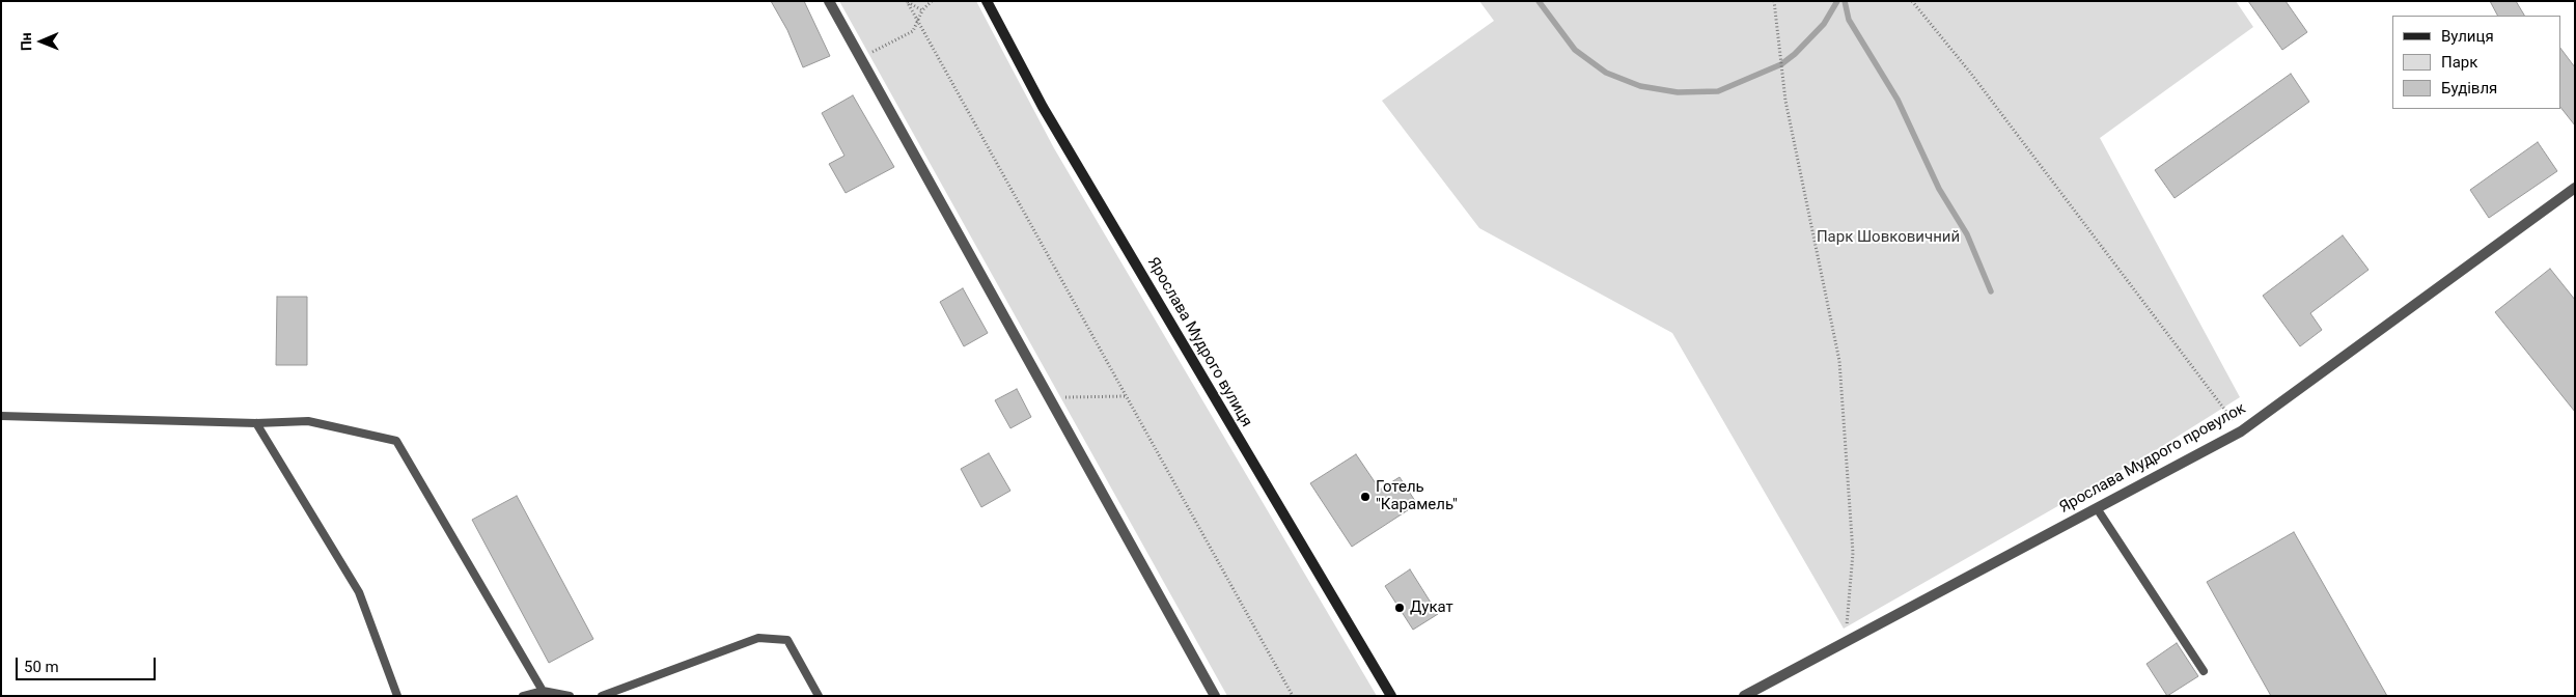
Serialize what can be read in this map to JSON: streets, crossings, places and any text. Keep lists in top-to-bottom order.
{
  "streets": {
    "street": ["Ярослава Мудрого вулиця", "Ярослава Мудрого провулок"]
  },
  "parks": ["Парк Шовковичний"],
  "places": ["Готель \"Карамель\"", "Дукат"],
  "legend": ["Вулиця", "Парк", "Будівля"],
  "scale_bar": "50 m",
  "north": "left"
}
